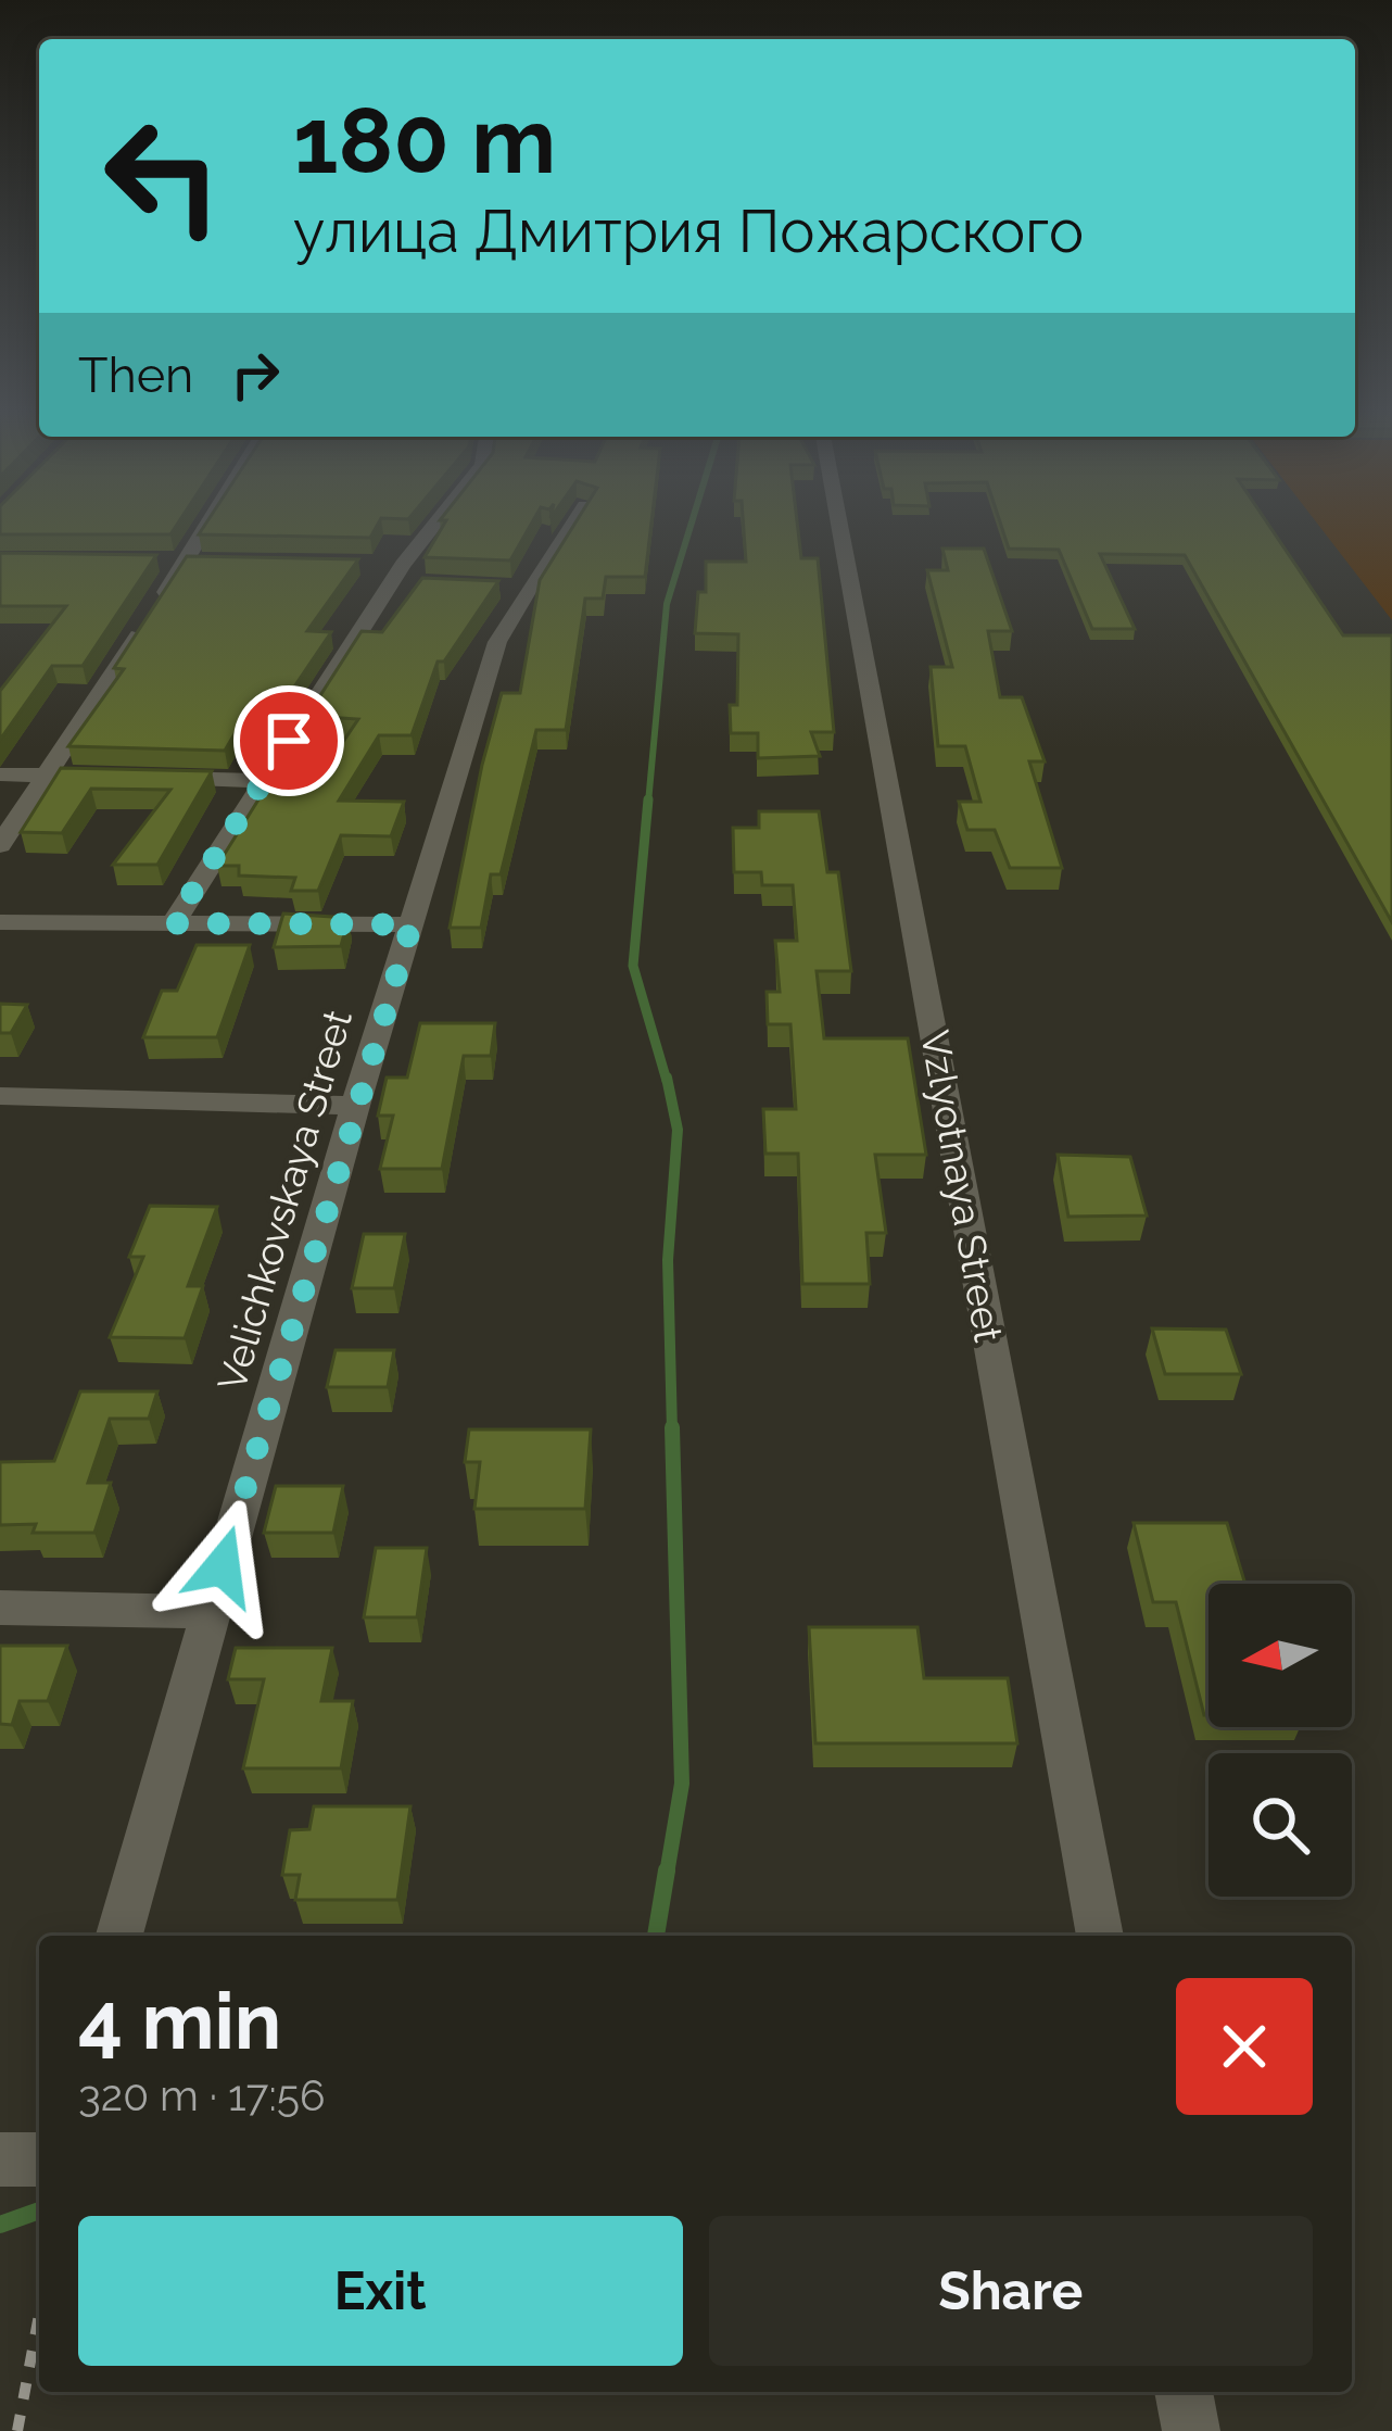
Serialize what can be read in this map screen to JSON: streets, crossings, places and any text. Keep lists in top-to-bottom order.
{
  "streets": {
    "street": ["Vzlyotnaya Street", "Velichkovskaya Street"]
  },
  "north": "left",
  "page": {
    "turn": ["180 m", "улица Дмитрия Пожарского"],
    "then": "Then",
    "heading": ["4 min", "320 m · 17:56"],
    "buttons": ["Exit", "Share"]
  }
}
